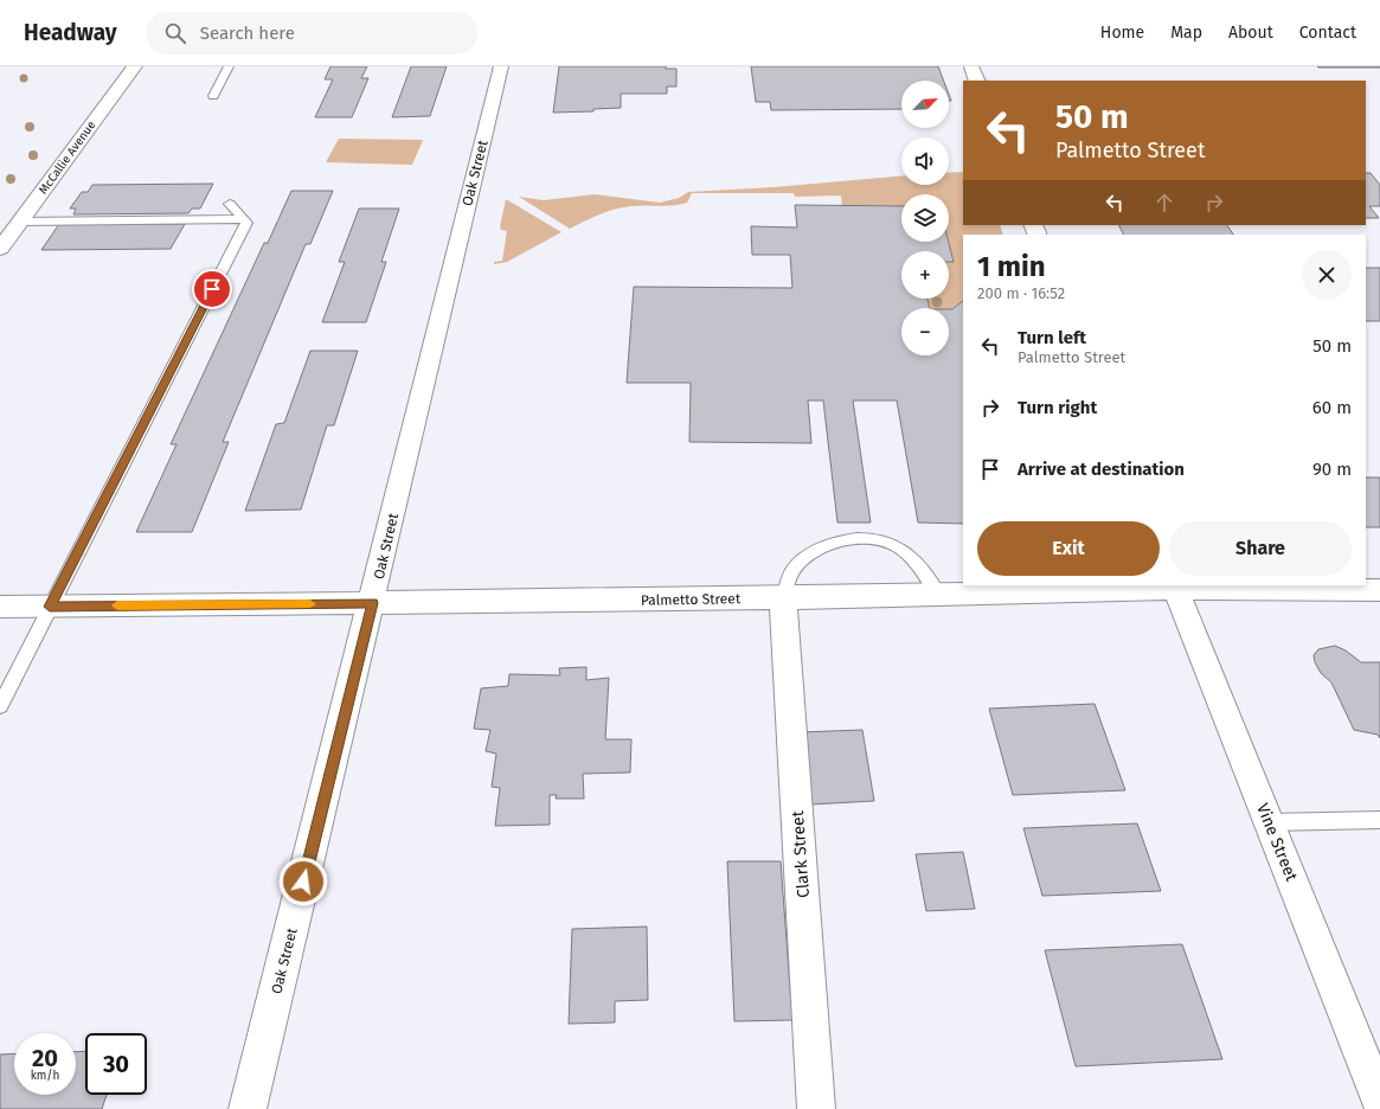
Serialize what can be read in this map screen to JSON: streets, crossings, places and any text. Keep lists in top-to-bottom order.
{
  "streets": {
    "street": [
      "McCallie Avenue",
      "Oak Street",
      "Palmetto Street",
      "Vine Street",
      "Clark Street"
    ]
  },
  "crossings": [
    ["Oak Street", "Palmetto Street"],
    ["Palmetto Street", "Vine Street"],
    ["Palmetto Street", "Clark Street"]
  ],
  "north": "top right",
  "page": {
    "header": "Headway",
    "search": "Search here",
    "nav": [
      "Home",
      "Map",
      "About",
      "Contact"
    ],
    "map_buttons": ["+", "−"],
    "turn": ["50 m", "Palmetto Street"],
    "heading": ["1 min", "200 m · 16:52"],
    "list": [
      {
        "name": "Turn left",
        "note": "Palmetto Street",
        "value": "50 m"
      },
      {
        "name": "Turn right",
        "value": "60 m"
      },
      {
        "name": "Arrive at destination",
        "value": "90 m"
      }
    ],
    "buttons": ["Exit", "Share"],
    "speed": "20 km/h",
    "limit": "30"
  }
}
